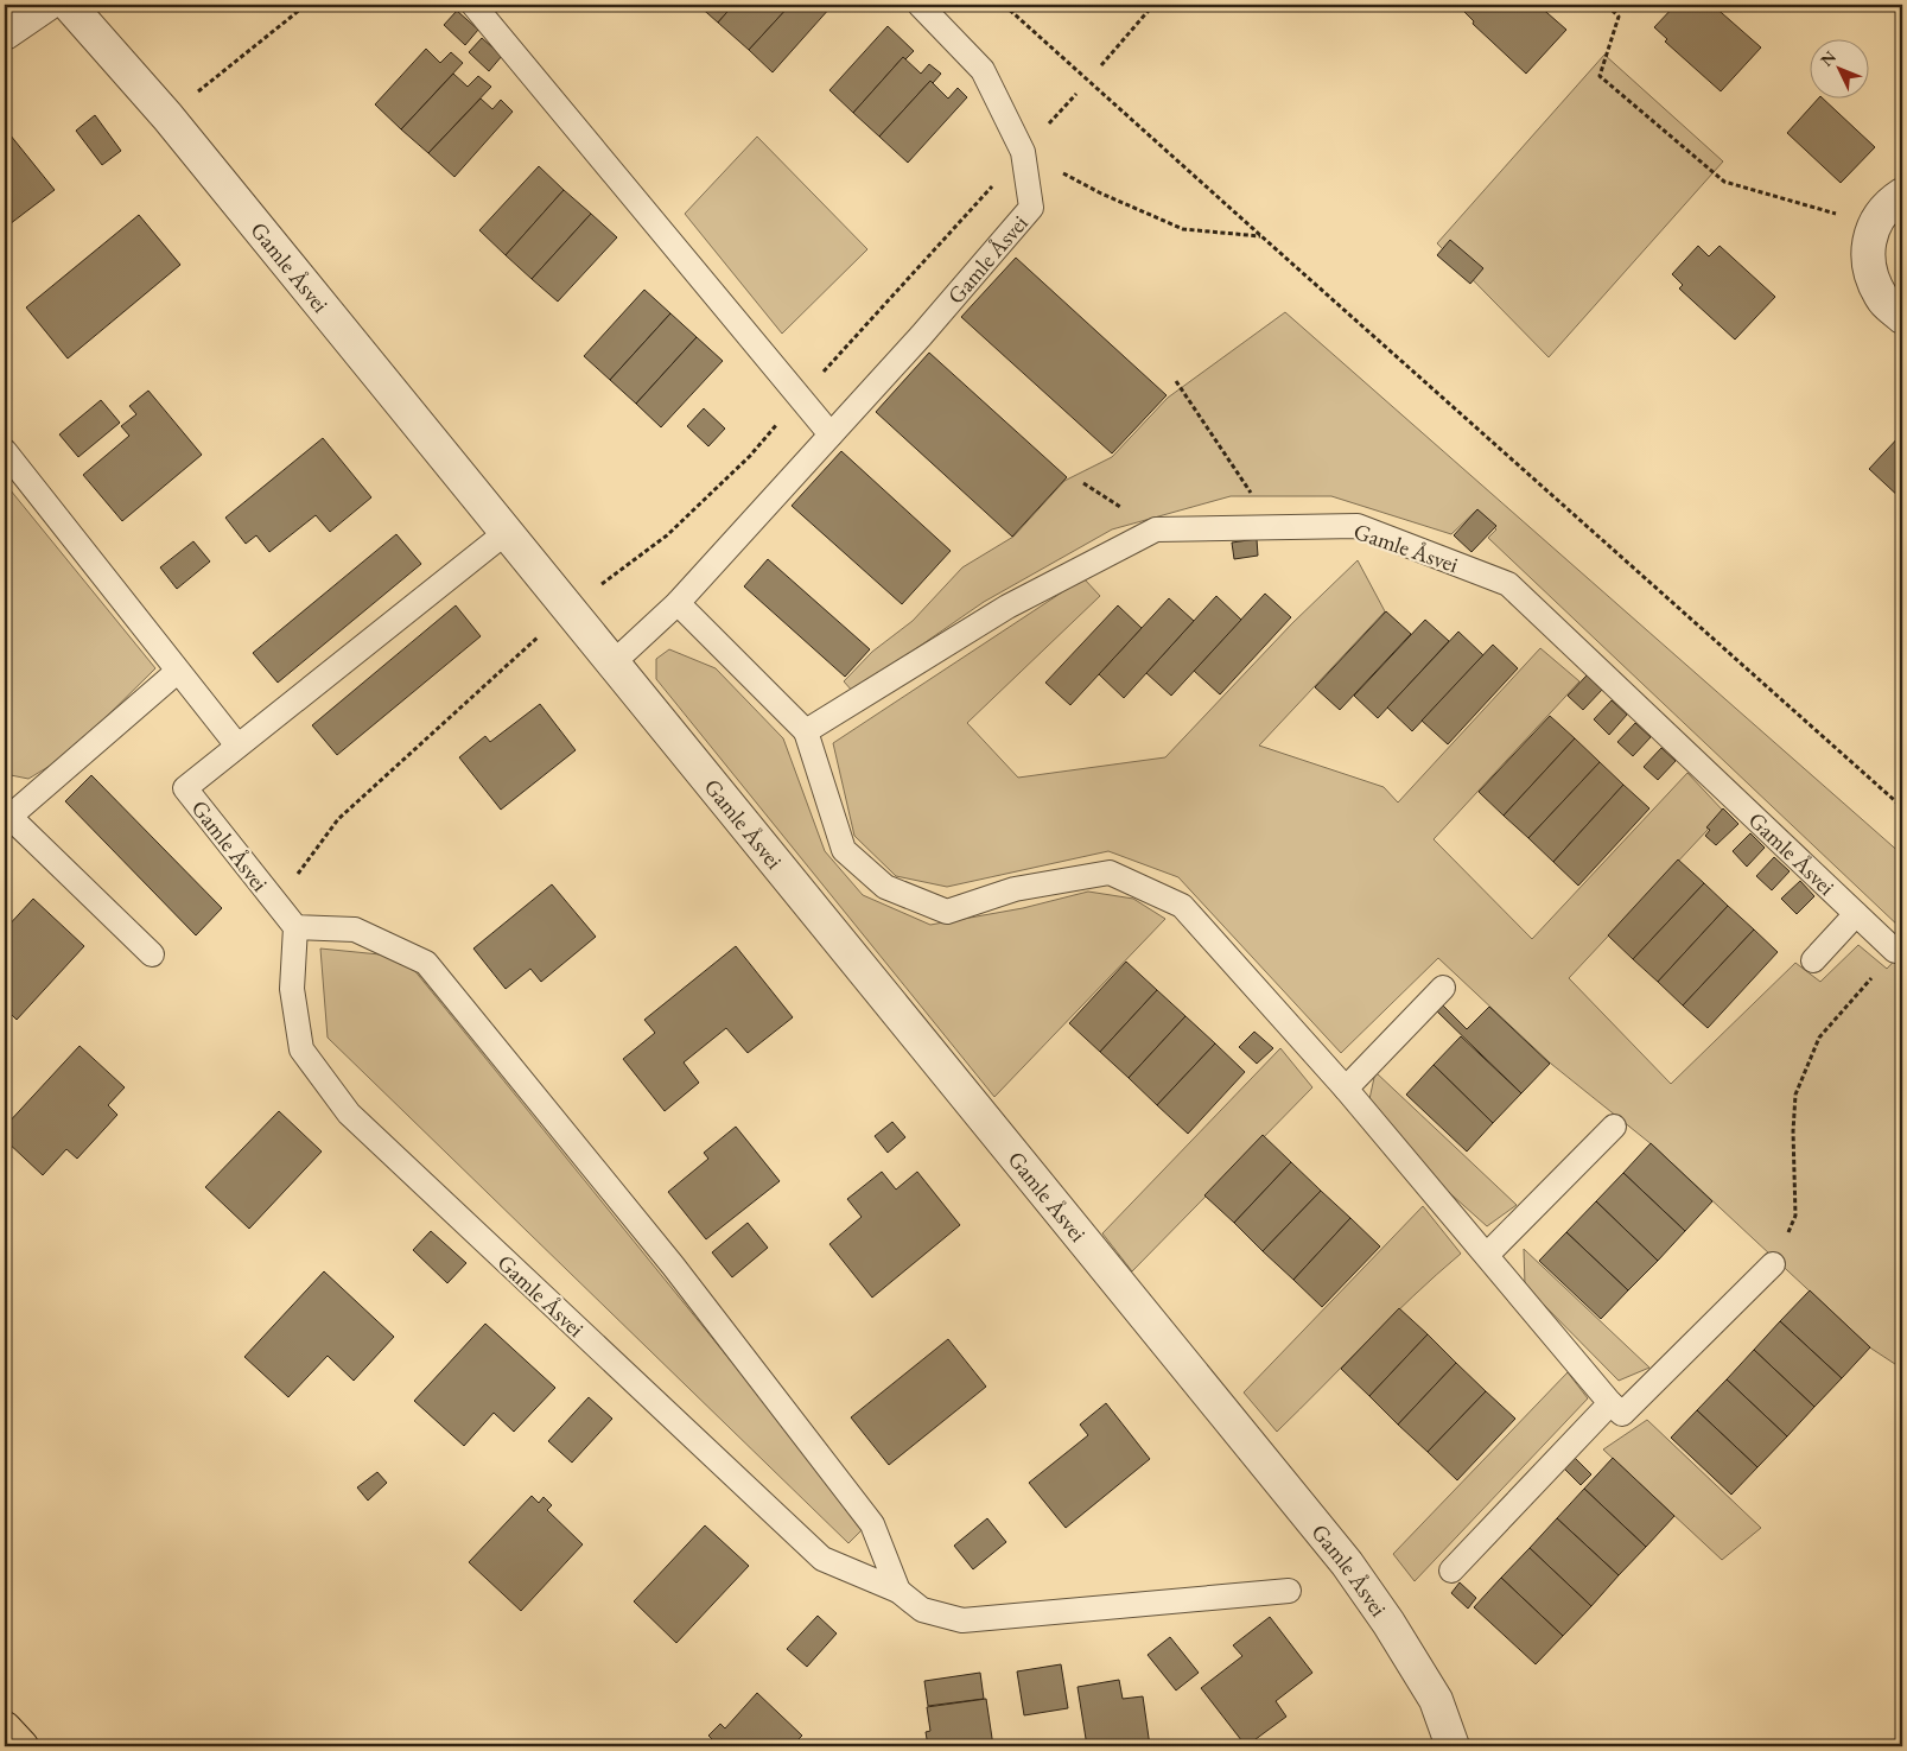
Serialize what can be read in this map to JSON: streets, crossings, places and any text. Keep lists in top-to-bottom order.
{
  "streets": {
    "street": ["Gamle Åsvei"]
  },
  "north": "top left"
}
